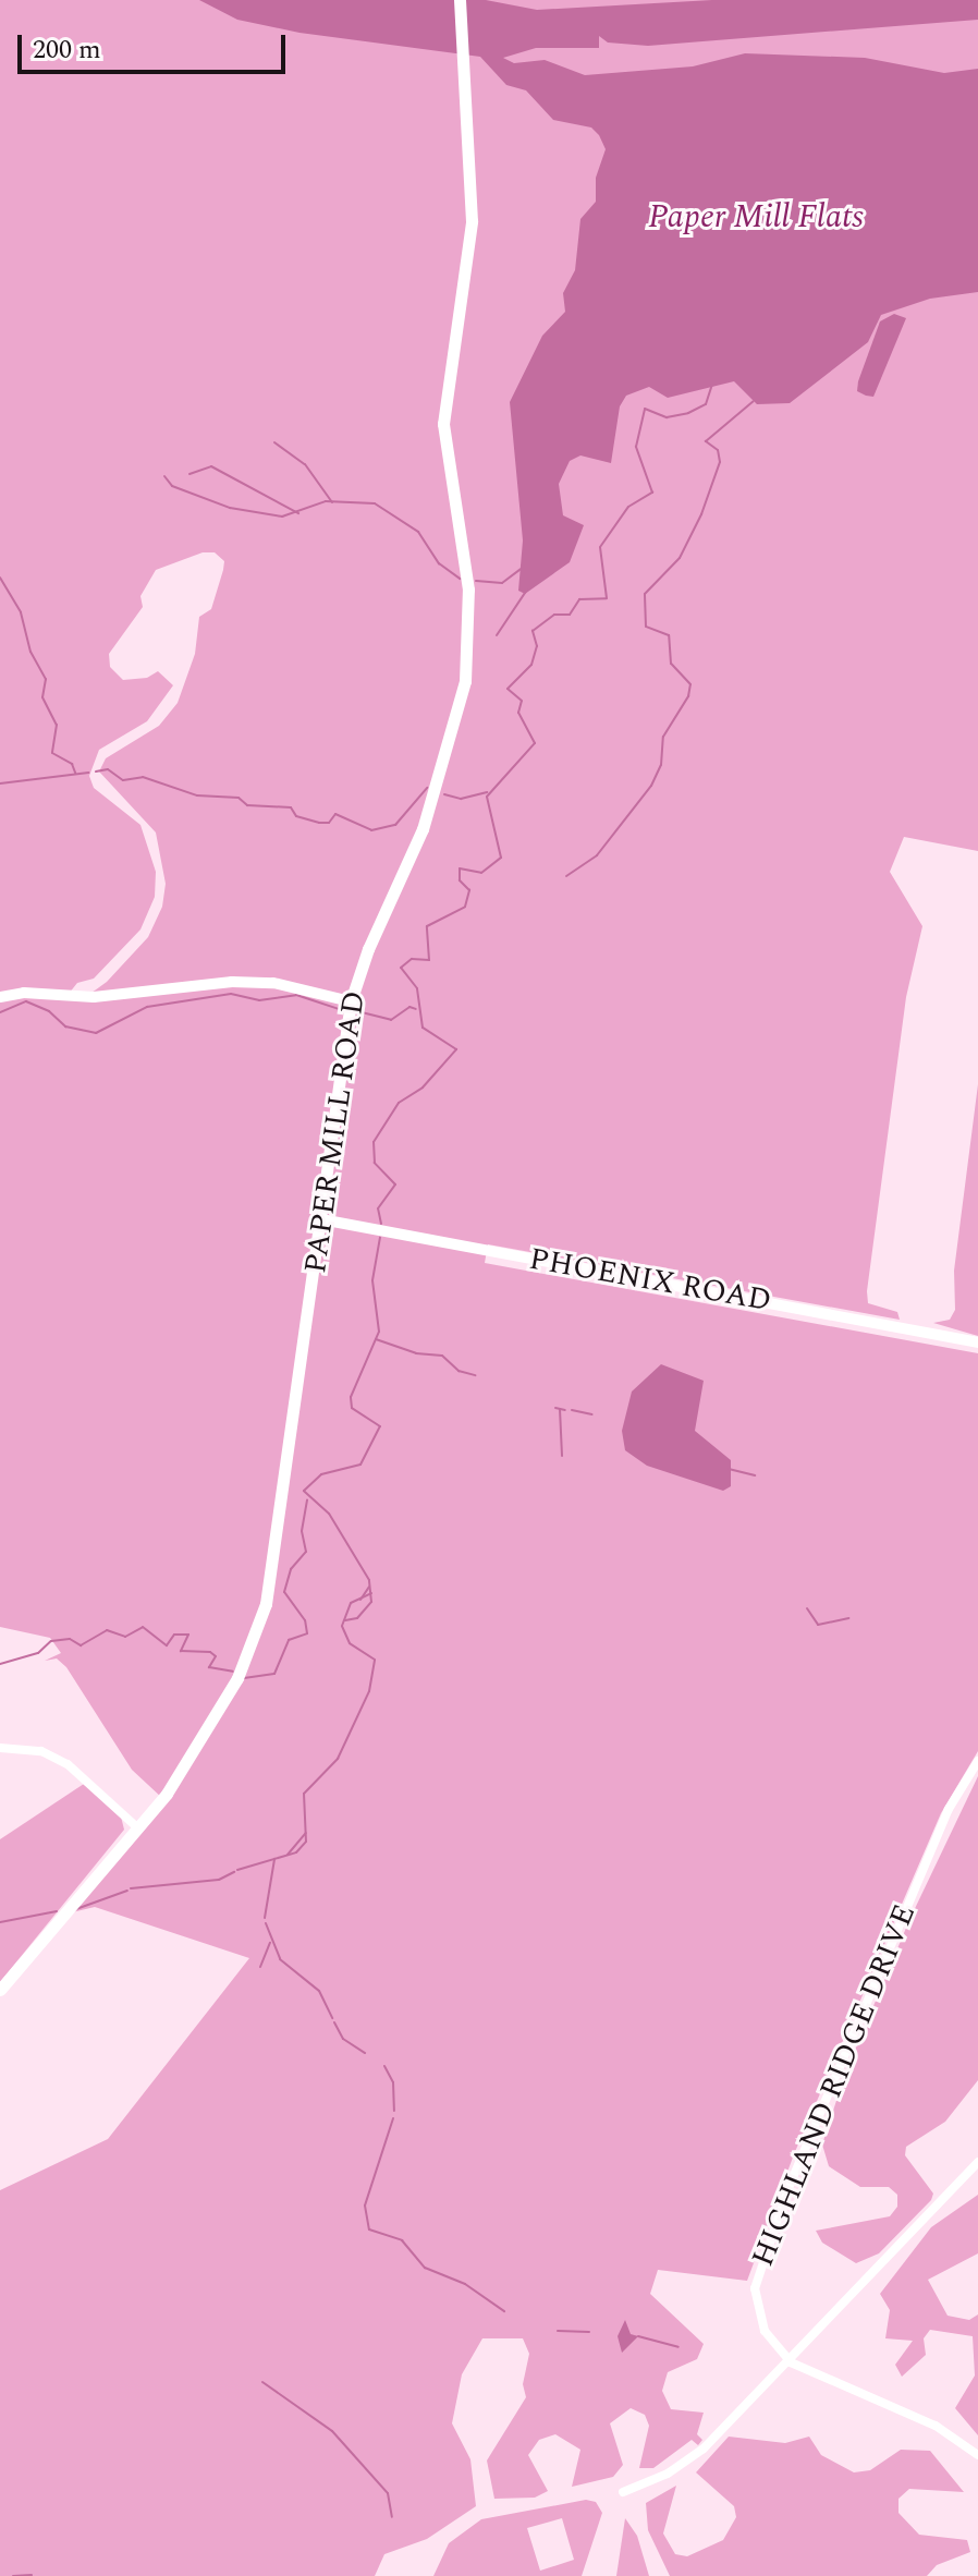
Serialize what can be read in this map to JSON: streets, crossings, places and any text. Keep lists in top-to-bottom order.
{
  "streets": {
    "main road": ["PAPER MILL ROAD"],
    "street": ["PHOENIX ROAD", "HIGHLAND RIDGE DRIVE"]
  },
  "crossings": [
    ["PAPER MILL ROAD", "PHOENIX ROAD"]
  ],
  "water": ["Paper Mill Flats"],
  "scale_bar": "200 m"
}
